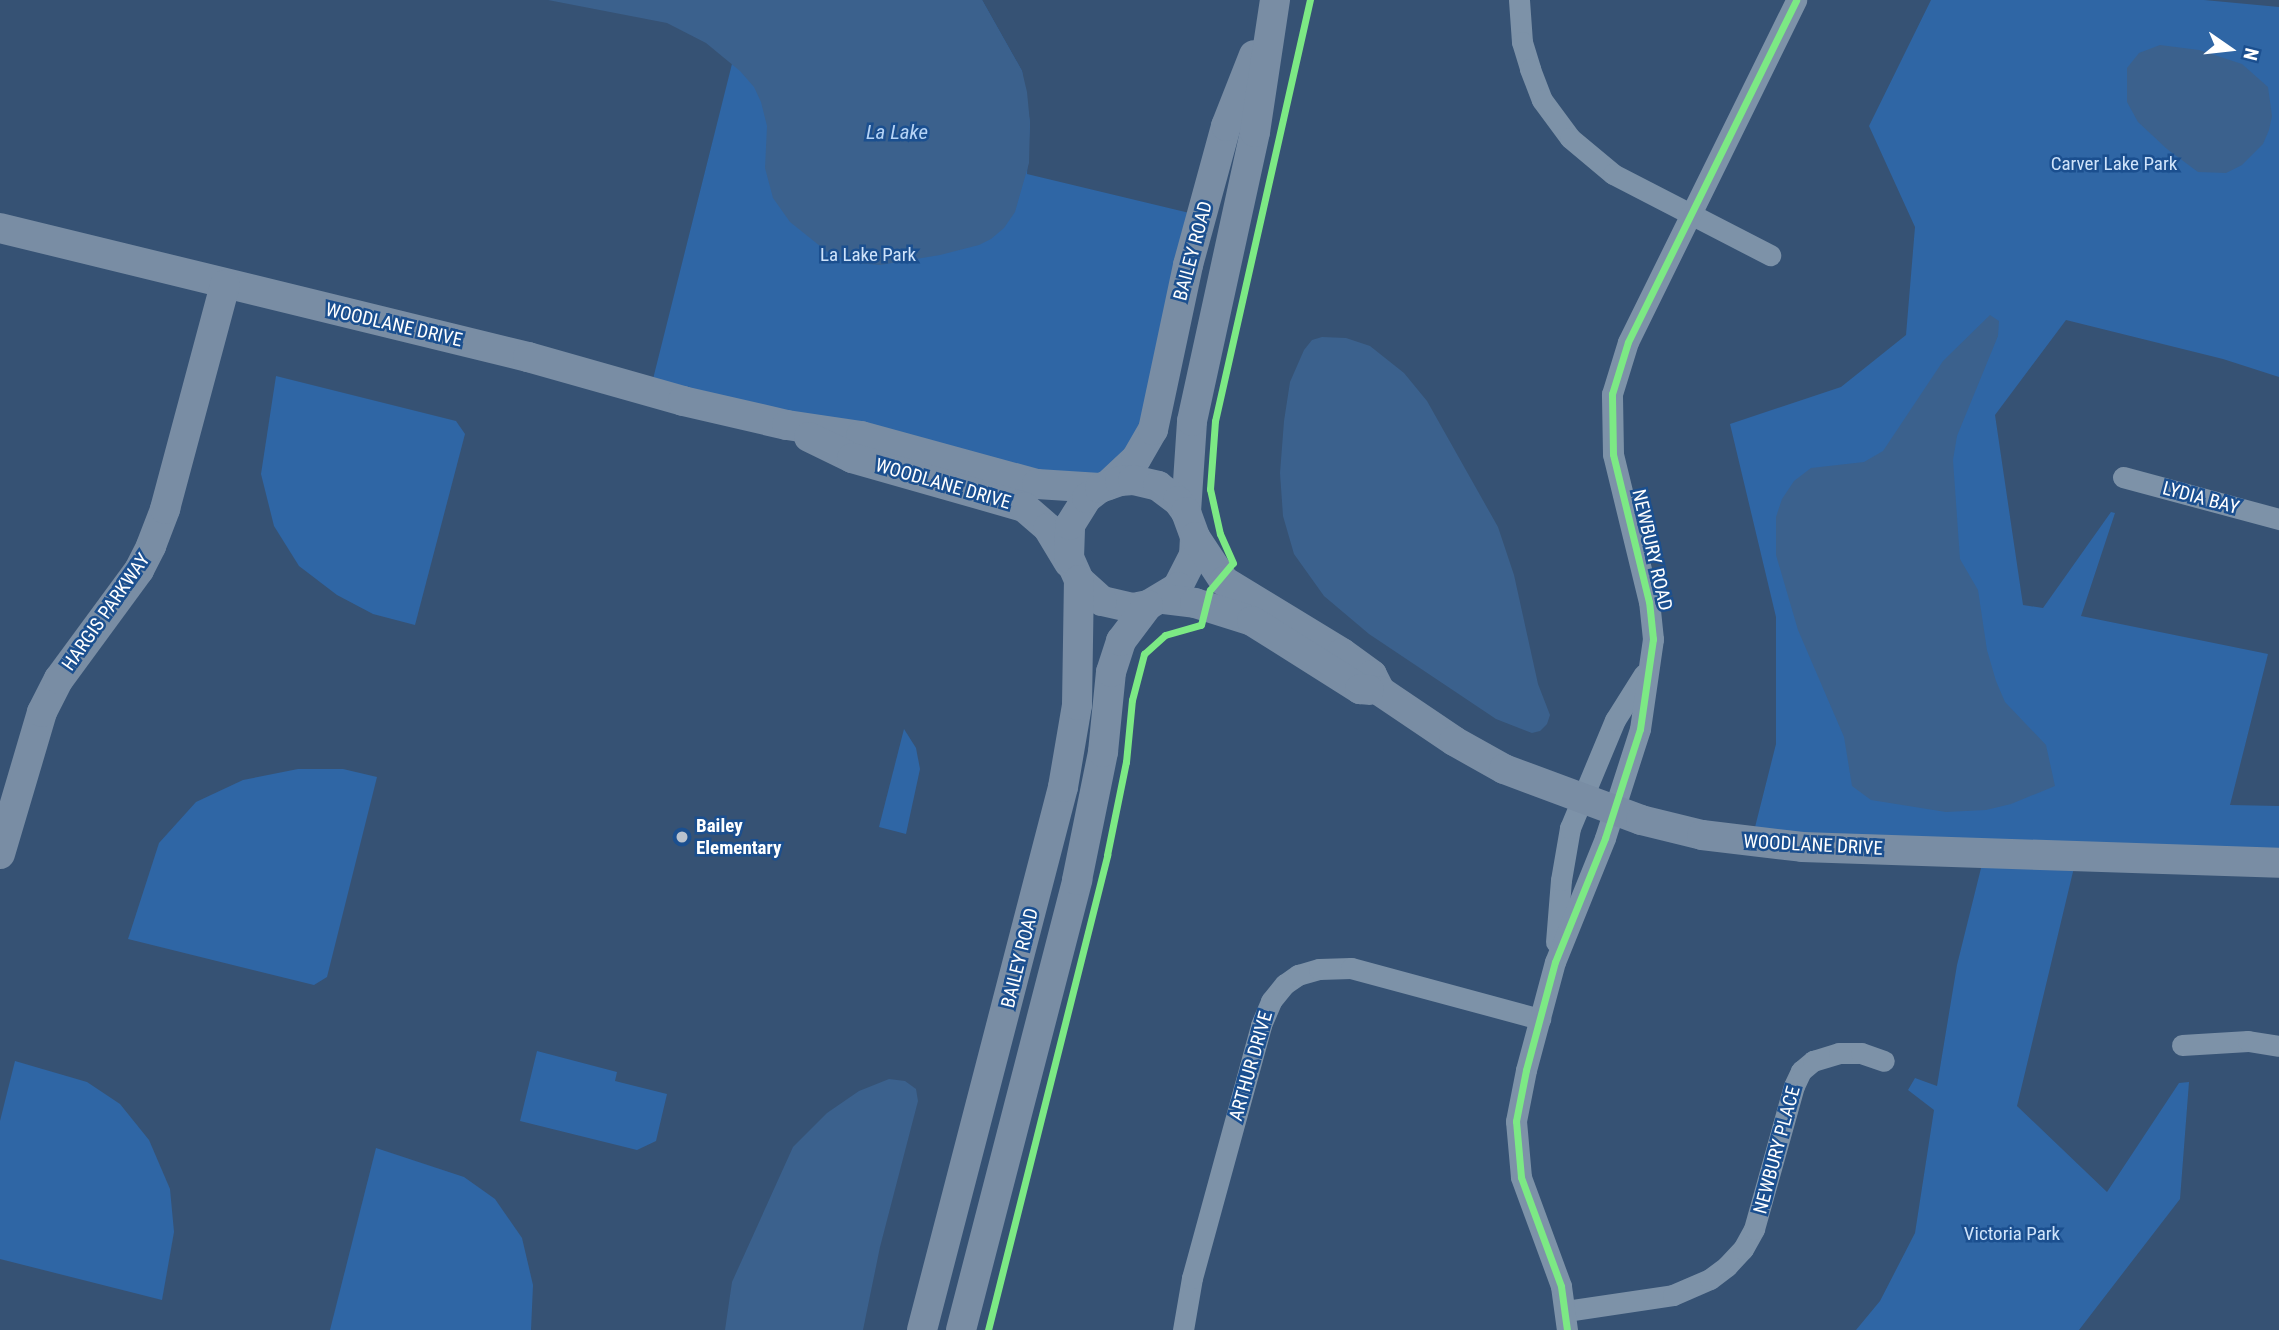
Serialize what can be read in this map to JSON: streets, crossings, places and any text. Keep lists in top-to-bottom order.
{
  "streets": {
    "street": [
      "BAILEY ROAD",
      "WOODLANE DRIVE",
      "LYDIA BAY",
      "NEWBURY ROAD",
      "HARGIS PARKWAY",
      "ARTHUR DRIVE",
      "NEWBURY PLACE"
    ]
  },
  "crossings": [
    ["BAILEY ROAD", "WOODLANE DRIVE"],
    ["WOODLANE DRIVE", "NEWBURY ROAD"],
    ["WOODLANE DRIVE", "HARGIS PARKWAY"],
    ["NEWBURY ROAD", "ARTHUR DRIVE"],
    ["NEWBURY ROAD", "NEWBURY PLACE"]
  ],
  "water": ["La Lake"],
  "parks": ["Carver Lake Park", "La Lake Park", "Victoria Park"],
  "places": ["Bailey Elementary"],
  "north": "right"
}
